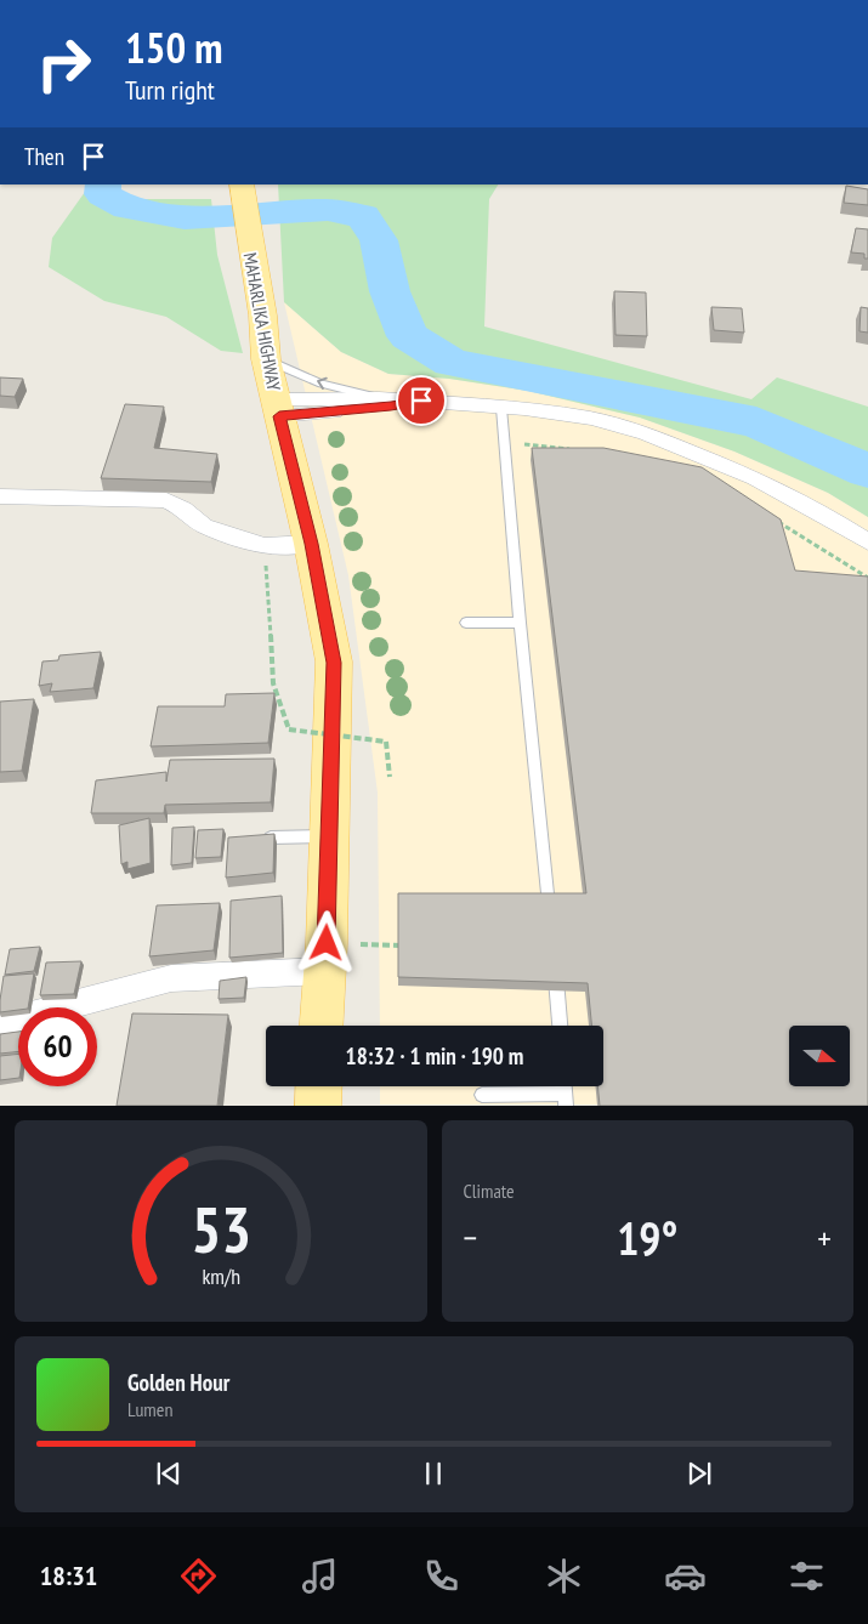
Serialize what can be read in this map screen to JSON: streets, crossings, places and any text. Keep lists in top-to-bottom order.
{
  "streets": {
    "main road": ["MAHARLIKA HIGHWAY"]
  },
  "north": "right",
  "page": {
    "turn": ["150 m", "Turn right"],
    "then": "Then",
    "limit": "60",
    "trip": "18:32 · 1 min · 190 m",
    "tile": "Climate",
    "heat": ["−", "19°", "+"],
    "song": ["Golden Hour", "Lumen"],
    "tabs": "18:31",
    "gauge": ["53", "km/h"]
  }
}
